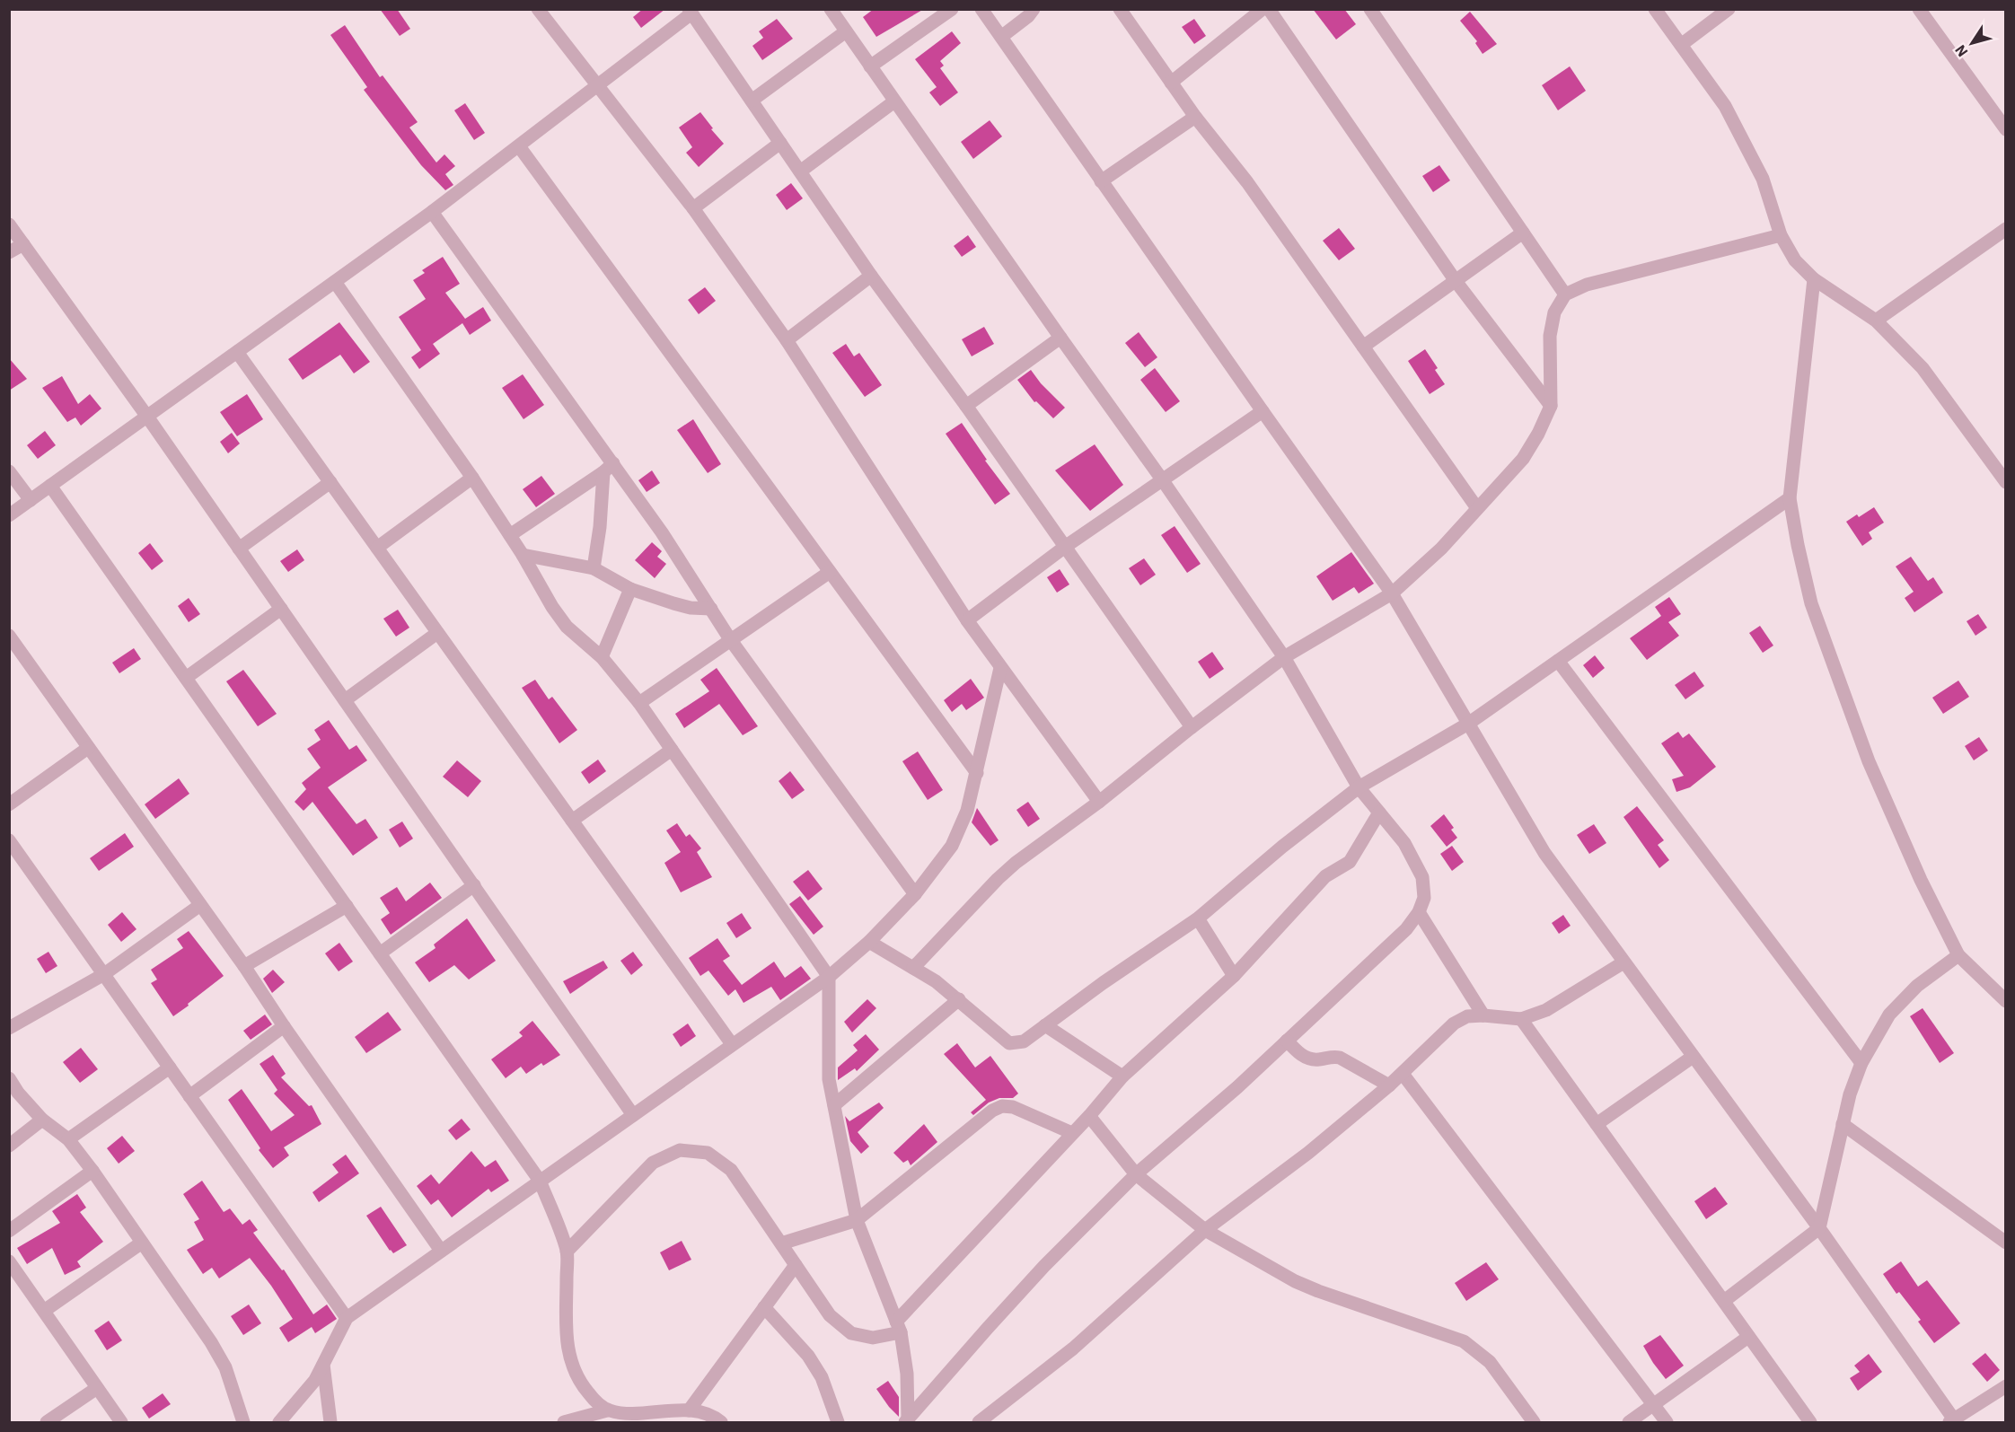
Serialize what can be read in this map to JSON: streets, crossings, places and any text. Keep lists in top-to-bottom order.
{
  "north": "bottom left"
}
